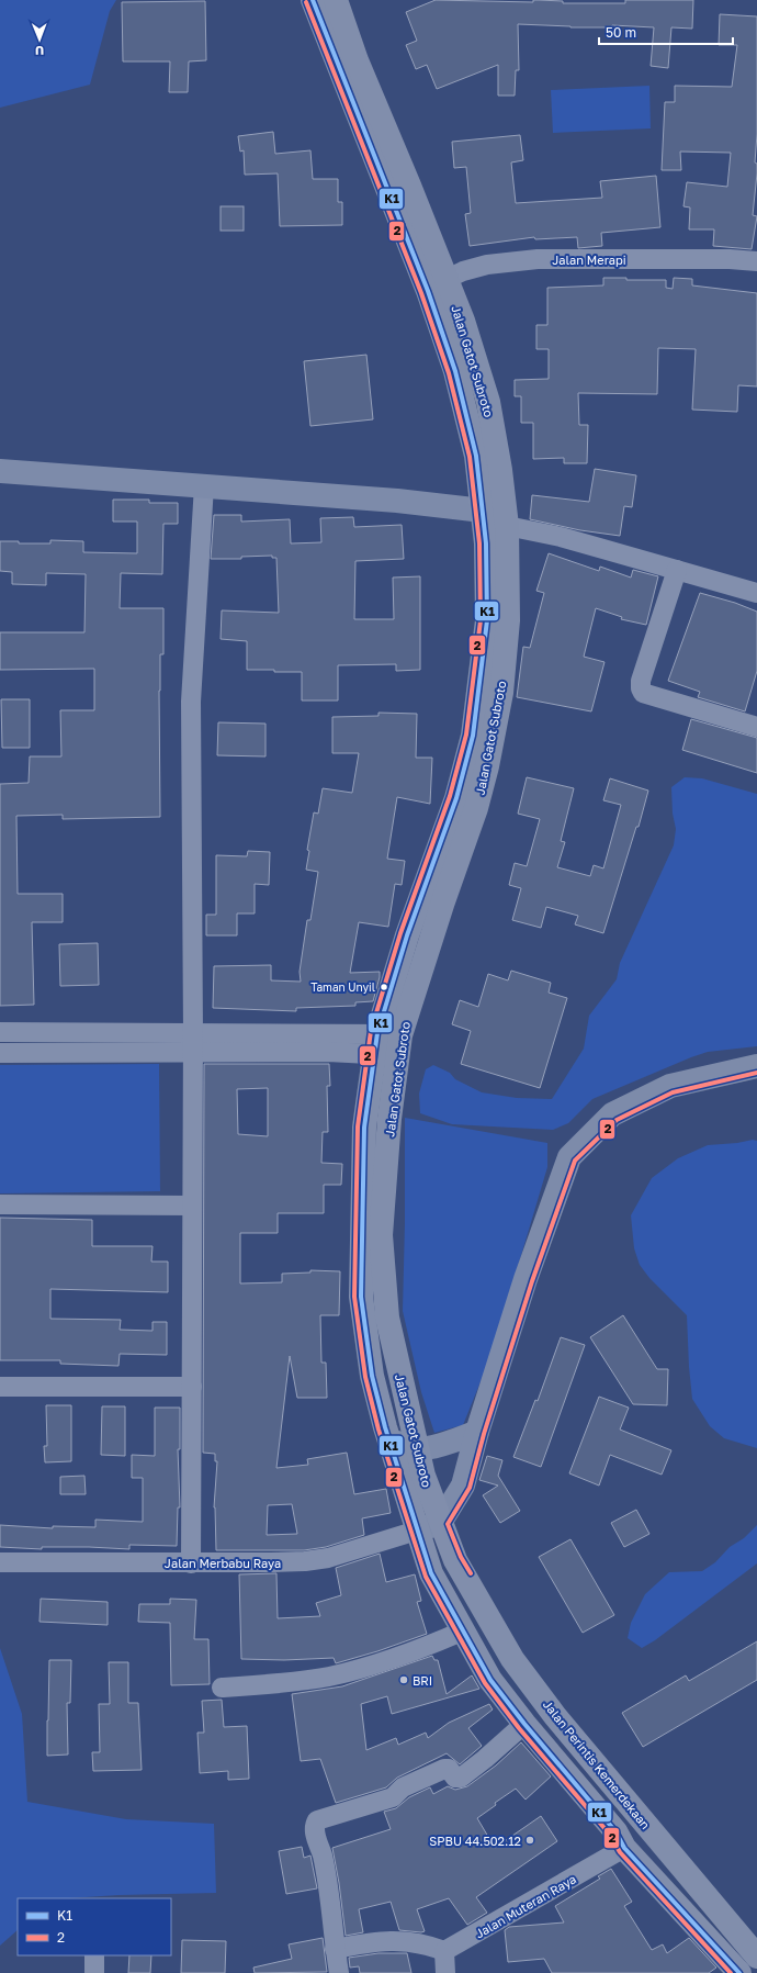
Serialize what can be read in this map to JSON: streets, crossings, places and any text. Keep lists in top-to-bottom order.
{
  "streets": {
    "highway": ["Jalan Gatot Subroto", "Jalan Perintis Kemerdekaan"],
    "main road": ["Jalan Merbabu Raya"],
    "street": ["Jalan Merapi", "Jalan Muteran Raya"]
  },
  "crossings": [
    ["Jalan Merapi", "Jalan Gatot Subroto"],
    ["Jalan Gatot Subroto", "Jalan Merbabu Raya"],
    ["Jalan Gatot Subroto", "Jalan Perintis Kemerdekaan"]
  ],
  "places": ["Taman Unyil", "BRI", "SPBU 44.502.12"],
  "lines": ["transit line K1", "transit line 2"],
  "legend": ["K1", "2"],
  "scale_bar": "50 m",
  "north": "bottom"
}
